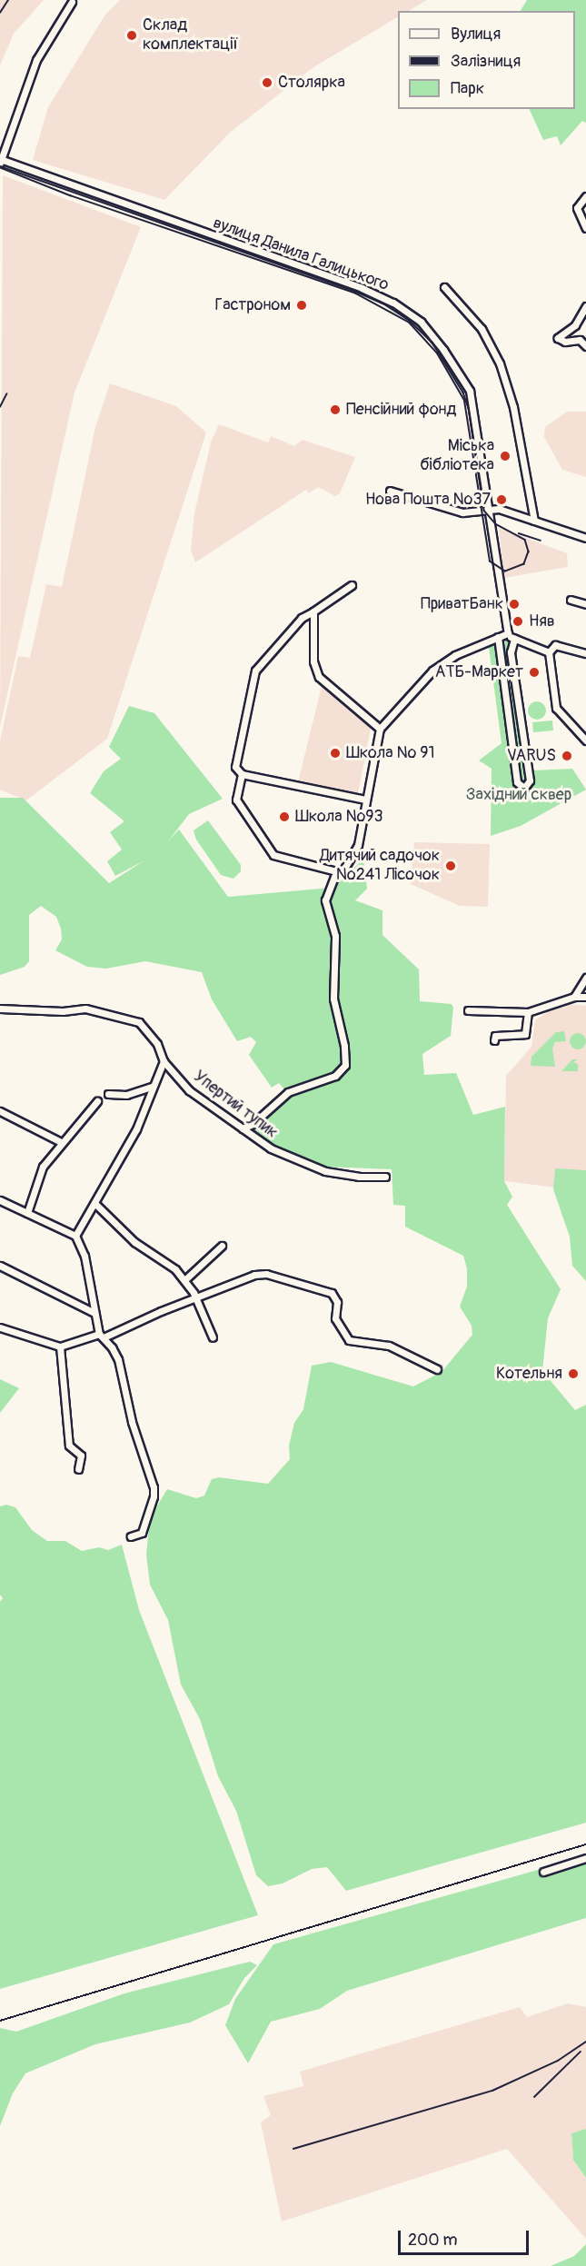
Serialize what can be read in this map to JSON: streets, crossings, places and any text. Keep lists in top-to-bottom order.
{
  "streets": {
    "street": ["вулиця Данила Галицького", "Упертий тупик"]
  },
  "parks": ["Західний сквер"],
  "places": [
    "Склад комплектації",
    "Столярка",
    "Гастроном",
    "Пенсійний фонд",
    "Міська бібліотека",
    "Нова Пошта №37",
    "ПриватБанк",
    "Няв",
    "АТБ-Маркет",
    "Школа № 91",
    "VARUS",
    "Школа №93",
    "Дитячий садочок №241 Лісочок",
    "Котельня"
  ],
  "legend": ["Вулиця", "Залізниця", "Парк"],
  "scale_bar": "200 m"
}
